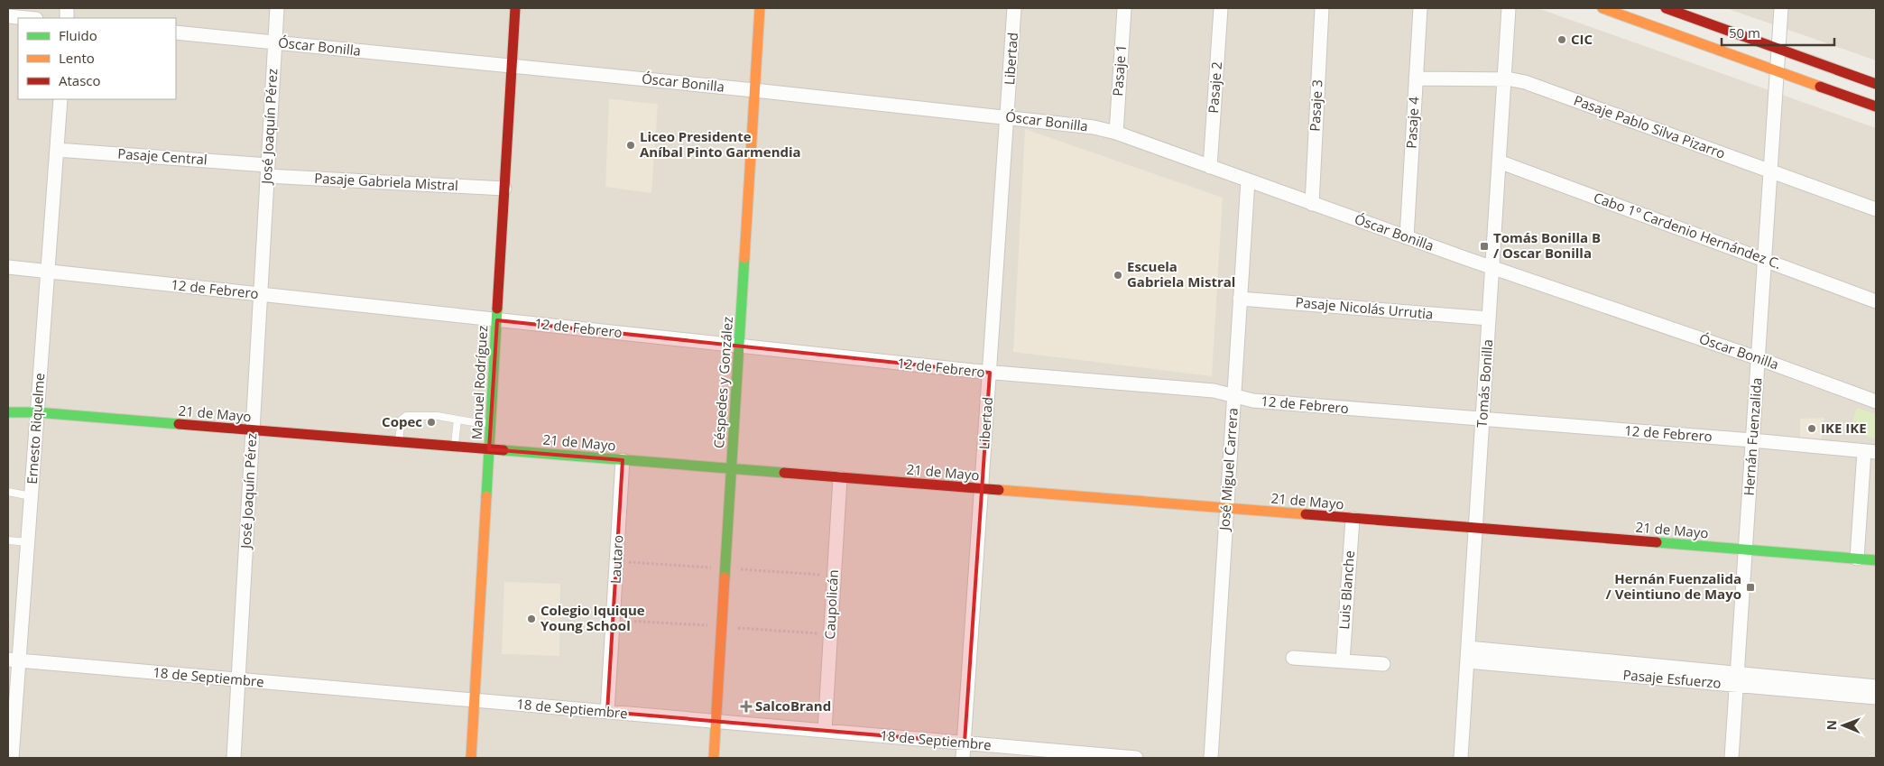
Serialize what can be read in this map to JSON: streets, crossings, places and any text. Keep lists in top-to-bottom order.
{
  "streets": {
    "street": [
      "Óscar Bonilla",
      "Libertad",
      "Pasaje 1",
      "Pasaje 2",
      "Pasaje 3",
      "Pasaje 4",
      "José Joaquín Pérez",
      "Pasaje Pablo Silva Pizarro",
      "Pasaje Central",
      "Pasaje Gabriela Mistral",
      "Cabo 1º Cardenio Hernández C.",
      "12 de Febrero",
      "Pasaje Nicolás Urrutia",
      "Manuel Rodríguez",
      "Céspedes y González",
      "Tomás Bonilla",
      "21 de Mayo",
      "Ernesto Riquelme",
      "Hernán Fuenzalida",
      "José Miguel Carrera",
      "Lautaro",
      "Luis Blanche",
      "Caupolicán",
      "18 de Septiembre",
      "Pasaje Esfuerzo"
    ]
  },
  "crossings": [
    ["Óscar Bonilla", "Libertad"],
    ["Óscar Bonilla", "Pasaje 1"],
    ["Óscar Bonilla", "Pasaje 2"],
    ["Óscar Bonilla", "Pasaje 3"],
    ["Óscar Bonilla", "Pasaje 4"],
    ["Óscar Bonilla", "José Joaquín Pérez"],
    ["Óscar Bonilla", "Manuel Rodríguez"],
    ["Óscar Bonilla", "Céspedes y González"],
    ["Óscar Bonilla", "Tomás Bonilla"],
    ["Óscar Bonilla", "Hernán Fuenzalida"],
    ["Óscar Bonilla", "José Miguel Carrera"],
    ["Libertad", "12 de Febrero"],
    ["Libertad", "21 de Mayo"],
    ["Libertad", "18 de Septiembre"],
    ["Pasaje 4", "Pasaje Pablo Silva Pizarro"],
    ["José Joaquín Pérez", "Pasaje Central"],
    ["José Joaquín Pérez", "Pasaje Gabriela Mistral"],
    ["José Joaquín Pérez", "12 de Febrero"],
    ["José Joaquín Pérez", "21 de Mayo"],
    ["José Joaquín Pérez", "18 de Septiembre"],
    ["Pasaje Pablo Silva Pizarro", "Tomás Bonilla"],
    ["Pasaje Pablo Silva Pizarro", "Hernán Fuenzalida"],
    ["Pasaje Central", "Pasaje Gabriela Mistral"],
    ["Pasaje Central", "Ernesto Riquelme"],
    ["Pasaje Gabriela Mistral", "Manuel Rodríguez"],
    ["Cabo 1º Cardenio Hernández C.", "Tomás Bonilla"],
    ["Cabo 1º Cardenio Hernández C.", "Hernán Fuenzalida"],
    ["12 de Febrero", "Manuel Rodríguez"],
    ["12 de Febrero", "Céspedes y González"],
    ["12 de Febrero", "Tomás Bonilla"],
    ["12 de Febrero", "Ernesto Riquelme"],
    ["12 de Febrero", "Hernán Fuenzalida"],
    ["12 de Febrero", "José Miguel Carrera"],
    ["Pasaje Nicolás Urrutia", "Tomás Bonilla"],
    ["Pasaje Nicolás Urrutia", "José Miguel Carrera"],
    ["Manuel Rodríguez", "21 de Mayo"],
    ["Manuel Rodríguez", "18 de Septiembre"],
    ["Céspedes y González", "21 de Mayo"],
    ["Céspedes y González", "18 de Septiembre"],
    ["Tomás Bonilla", "21 de Mayo"],
    ["Tomás Bonilla", "Pasaje Esfuerzo"],
    ["21 de Mayo", "Ernesto Riquelme"],
    ["21 de Mayo", "Hernán Fuenzalida"],
    ["21 de Mayo", "José Miguel Carrera"],
    ["21 de Mayo", "Lautaro"],
    ["21 de Mayo", "Luis Blanche"],
    ["21 de Mayo", "Caupolicán"],
    ["Ernesto Riquelme", "18 de Septiembre"],
    ["Hernán Fuenzalida", "Pasaje Esfuerzo"],
    ["Lautaro", "18 de Septiembre"],
    ["Caupolicán", "18 de Septiembre"]
  ],
  "places": {
    "other": [
      "CIC",
      "Liceo Presidente Aníbal Pinto Garmendia",
      "Escuela Gabriela Mistral",
      "Copec",
      "IKE IKE",
      "Colegio Iquique Young School"
    ],
    "transit": ["Tomás Bonilla B / Oscar Bonilla", "Hernán Fuenzalida / Veintiuno de Mayo"],
    "health": ["SalcoBrand"]
  },
  "legend": ["Fluido", "Lento", "Atasco"],
  "scale_bar": "50 m",
  "north": "left"
}
